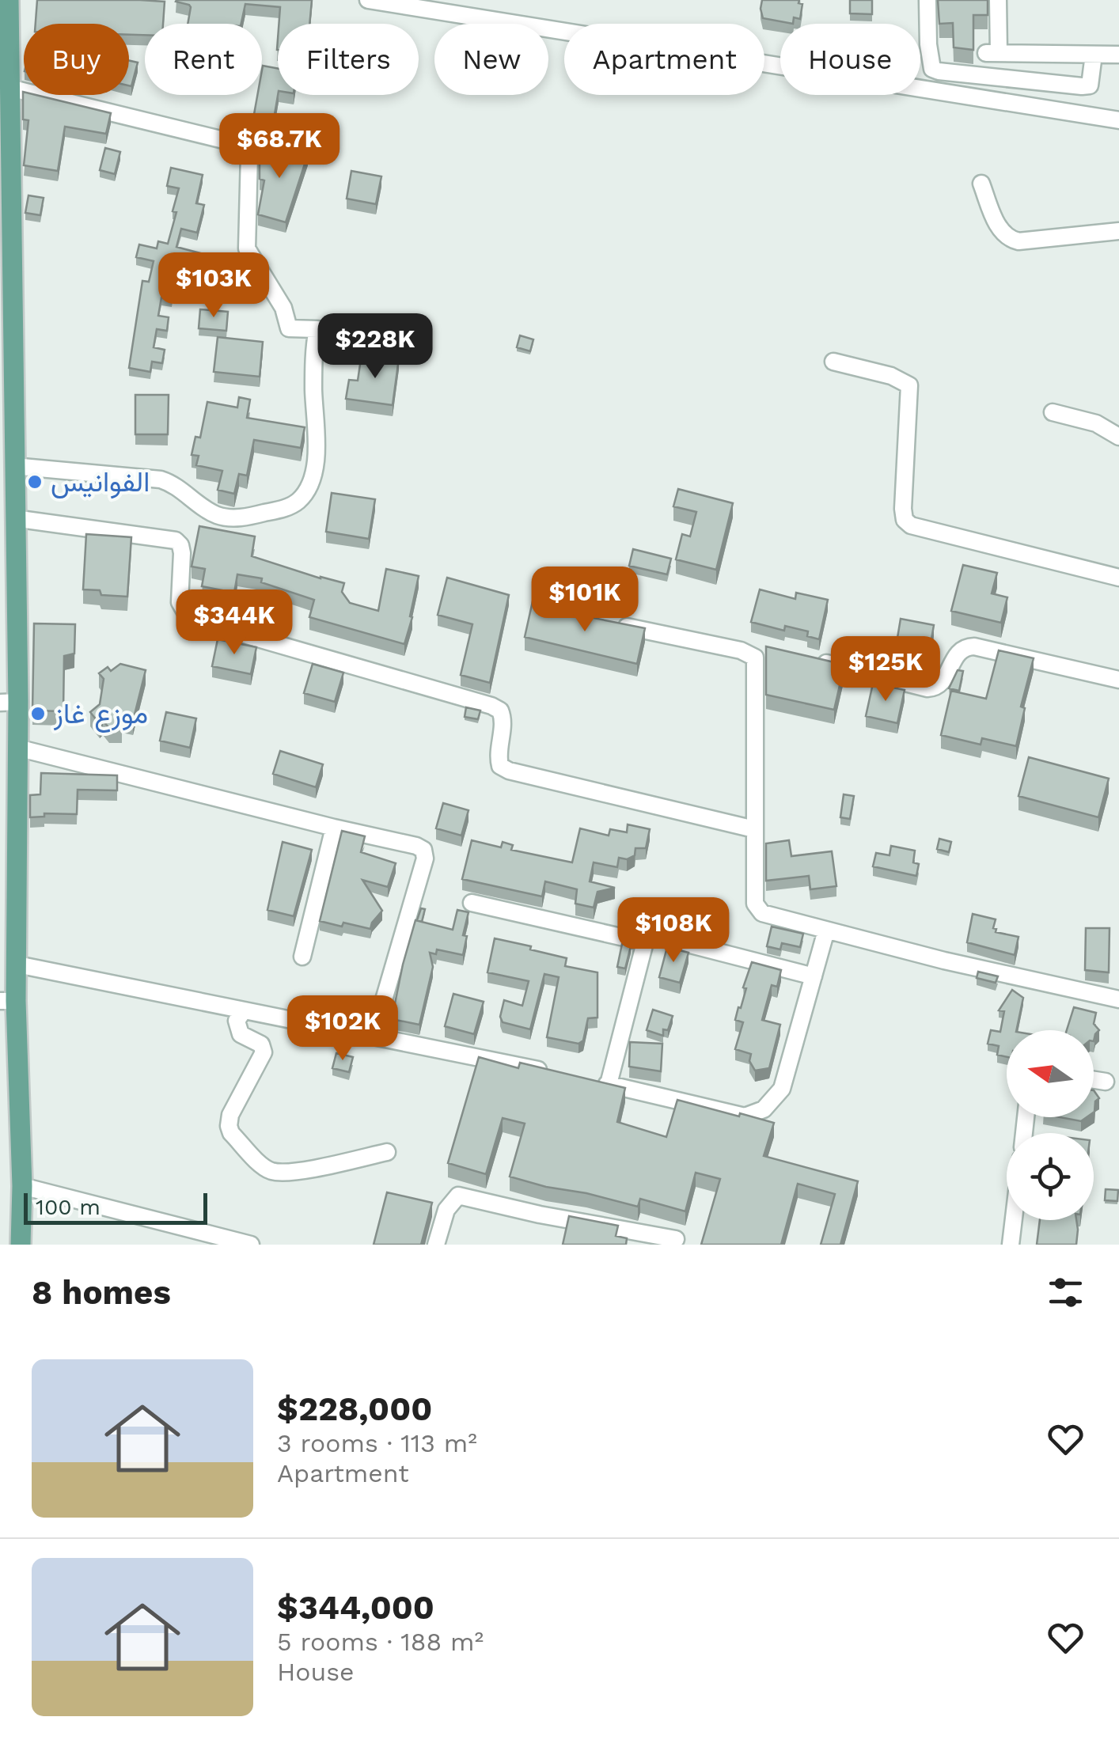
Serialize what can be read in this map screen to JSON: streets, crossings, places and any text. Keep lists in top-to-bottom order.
{
  "places": ["الفوانيس", "موزع غاز"],
  "scale_bar": "100 m",
  "north": "left",
  "page": {
    "chip": [
      "Buy",
      "Rent",
      "Filters",
      "New",
      "Apartment",
      "House"
    ],
    "price": [
      "$68.7K",
      "$103K",
      "$228K",
      "$101K",
      "$344K",
      "$125K",
      "$108K",
      "$102K"
    ],
    "scale": "100 m",
    "heading": "8 homes",
    "list": [
      {
        "name": "$228,000",
        "note": "3 rooms · 113 m² · Apartment"
      },
      {
        "name": "$344,000",
        "note": "5 rooms · 188 m² · House"
      }
    ]
  }
}
